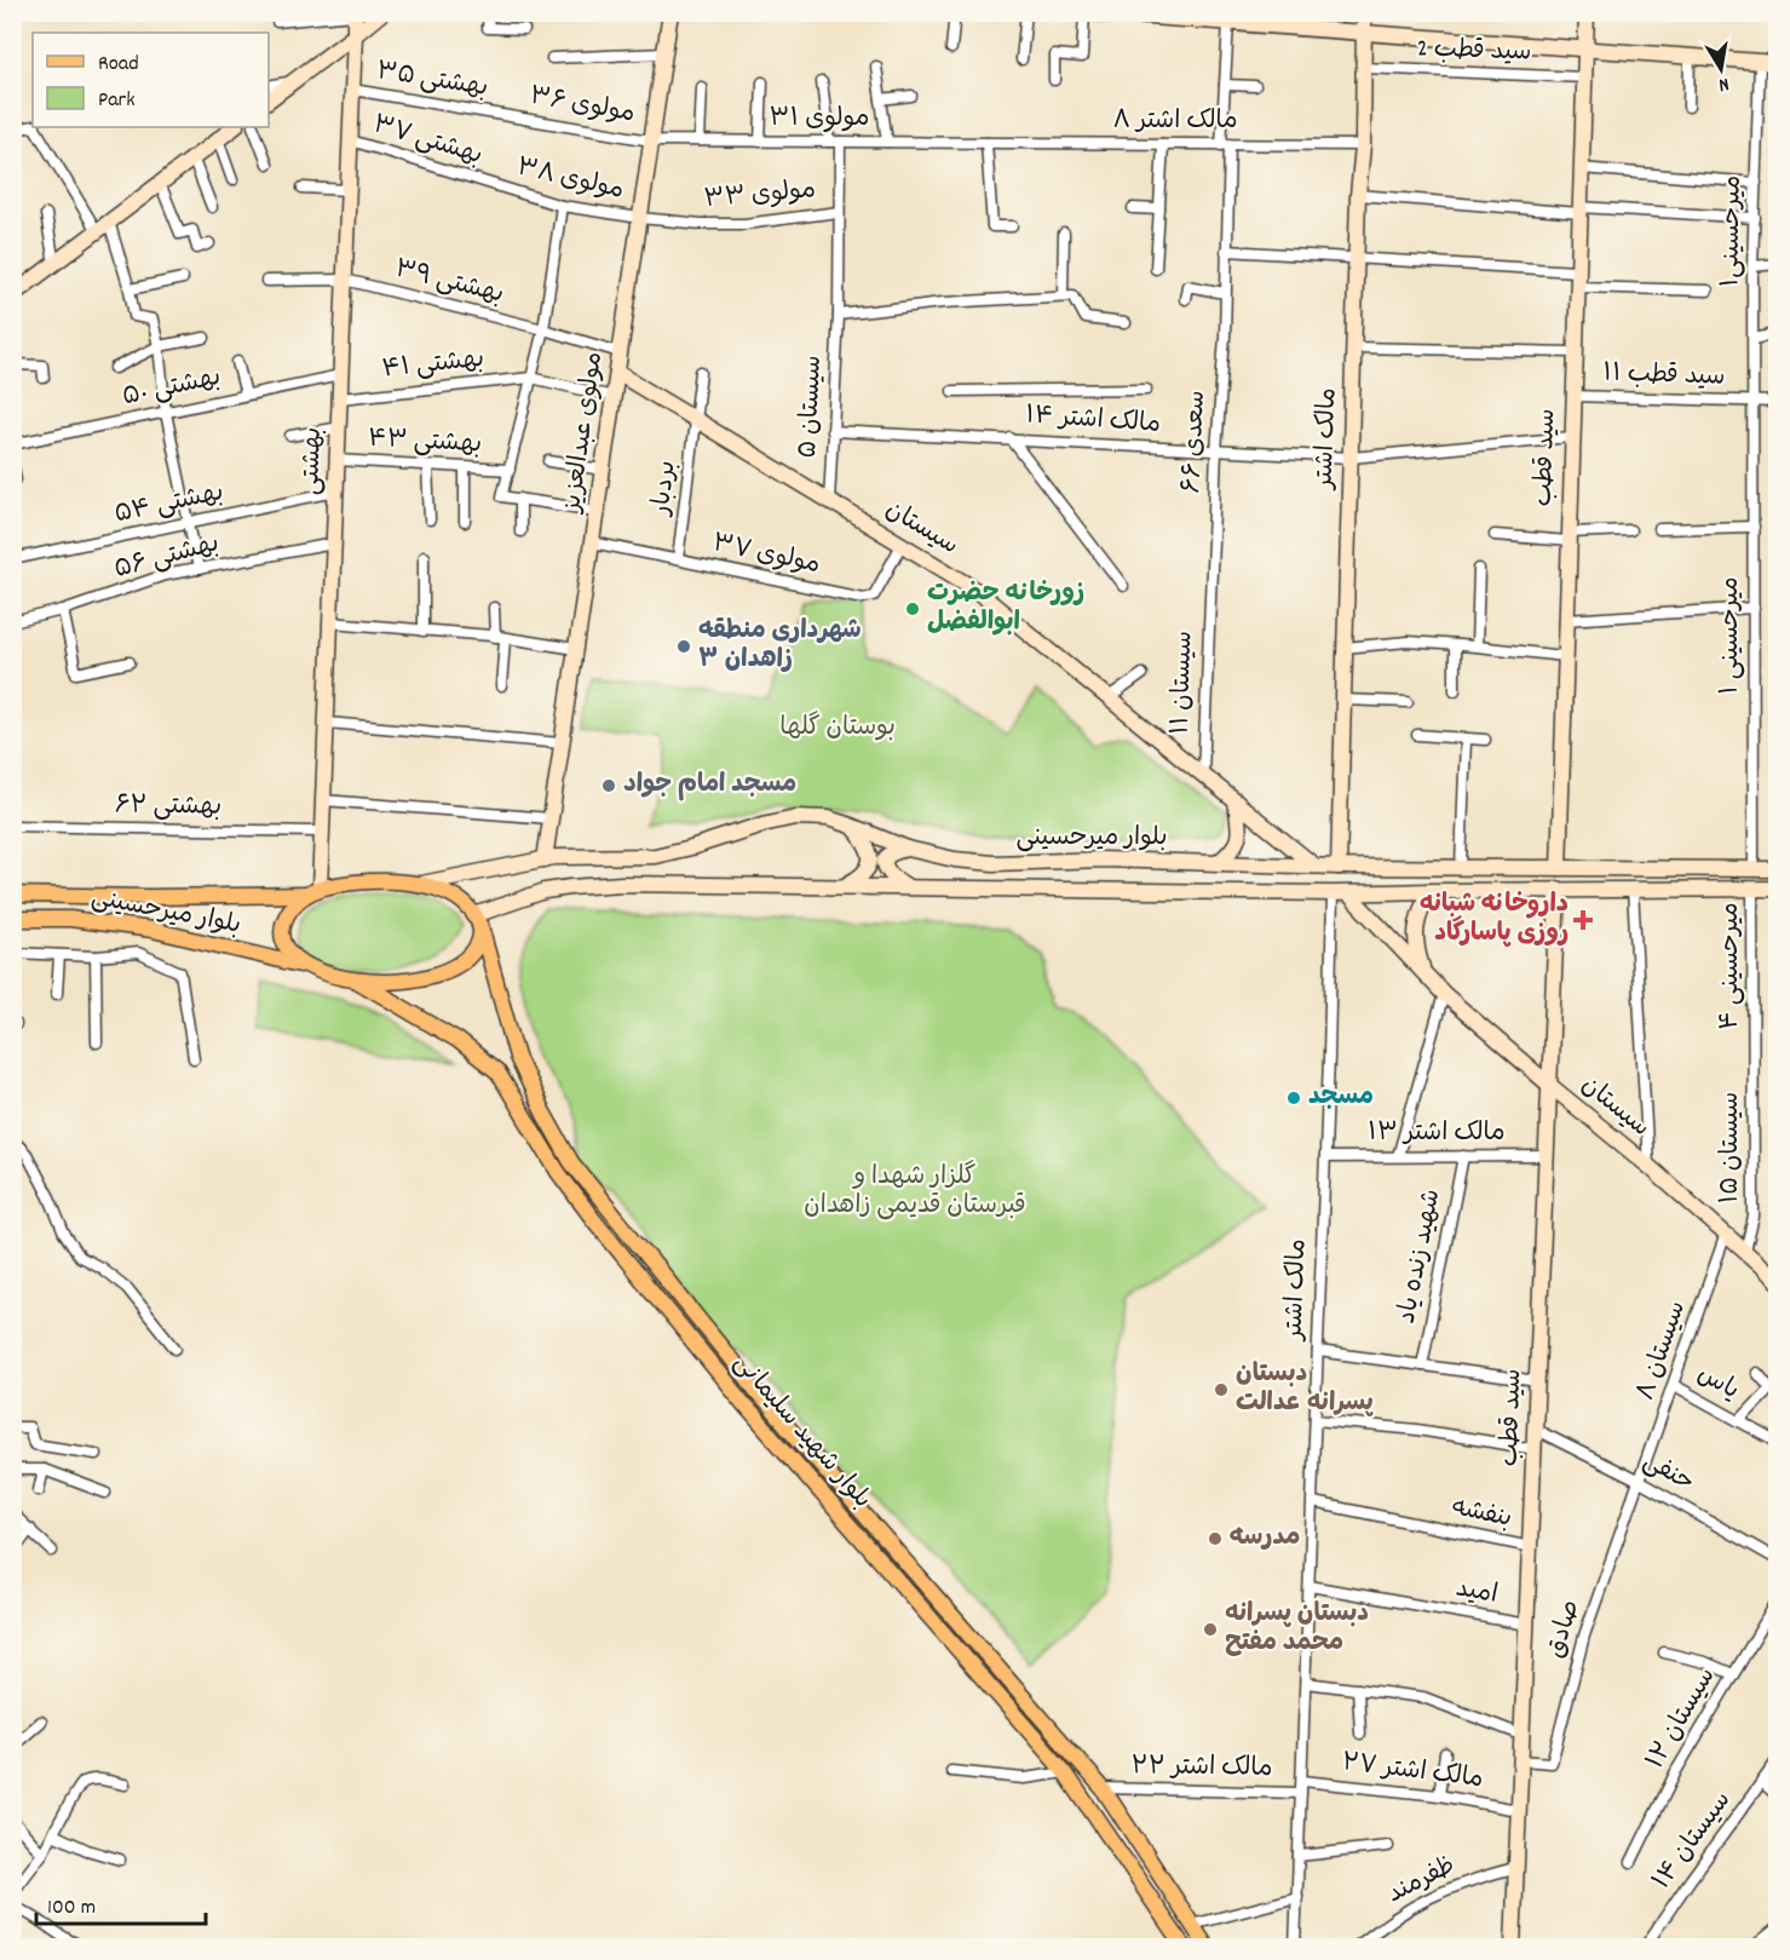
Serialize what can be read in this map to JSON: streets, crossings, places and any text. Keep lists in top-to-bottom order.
{
  "streets": {
    "main road": [
      "مولوی عبدالعزیز",
      "مالک اشتر",
      "سید قطب",
      "بهشتی",
      "سیستان",
      "بلوار میرحسینی",
      "بلوار شهید سلیمانی"
    ],
    "street": [
      "سید قطب 2",
      "بهشتی ۳۵",
      "مولوی ۳۶",
      "مولوی ۳۱",
      "مالک اشتر ۸",
      "بهشتی ۳۷",
      "مولوی ۳۸",
      "مولوی ۳۳",
      "میرحسینی۱",
      "بهشتی ۳۹",
      "بهشتی ۴۱",
      "سید قطب ۱۱",
      "بهشتی ۵۰",
      "سیستان ۵",
      "مالک اشتر ۱۴",
      "سعدی ۶۶",
      "بهشتی ۴۳",
      "بردبار",
      "بهشتی ۵۴",
      "مولوی ۳۷",
      "بهشتی ۵۶",
      "میرحسینی ۱",
      "سیستان ۱۱",
      "بهشتی ۶۲",
      "میرحسینی ۴",
      "مالک اشتر ۱۳",
      "سیستان ۱۵",
      "شهید زنده یاد",
      "سیستان ۸",
      "یاس",
      "حنفی",
      "بنفشه",
      "امید",
      "صادق",
      "سیستان ۱۲",
      "مالک اشتر ۲۲",
      "مالک اشتر ۲۷",
      "سیستان ۱۴",
      "ظفرمند"
    ]
  },
  "crossings": [
    ["سید قطب 2", "مالک اشتر"],
    ["سید قطب 2", "سید قطب"],
    ["بهشتی ۳۵", "مولوی ۳۶"],
    ["بهشتی ۳۵", "بهشتی"],
    ["مولوی ۳۶", "مولوی ۳۱"],
    ["مولوی ۳۶", "مولوی عبدالعزیز"],
    ["مولوی ۳۱", "مالک اشتر ۸"],
    ["مولوی ۳۱", "سیستان ۵"],
    ["مولوی ۳۱", "مولوی عبدالعزیز"],
    ["مالک اشتر ۸", "مالک اشتر"],
    ["مالک اشتر ۸", "سعدی ۶۶"],
    ["بهشتی ۳۷", "مولوی ۳۸"],
    ["بهشتی ۳۷", "بهشتی"],
    ["مولوی ۳۸", "مولوی ۳۳"],
    ["مولوی ۳۸", "مولوی عبدالعزیز"],
    ["مولوی ۳۳", "سیستان ۵"],
    ["مولوی ۳۳", "مولوی عبدالعزیز"],
    ["میرحسینی۱", "سید قطب ۱۱"],
    ["میرحسینی۱", "میرحسینی ۱"],
    ["بهشتی ۳۹", "مولوی عبدالعزیز"],
    ["بهشتی ۳۹", "بهشتی"],
    ["بهشتی ۴۱", "مولوی عبدالعزیز"],
    ["بهشتی ۴۱", "بهشتی"],
    ["سید قطب ۱۱", "سید قطب"],
    ["سید قطب ۱۱", "میرحسینی ۱"],
    ["بهشتی ۵۰", "بهشتی"],
    ["سیستان ۵", "مالک اشتر ۱۴"],
    ["سیستان ۵", "سیستان"],
    ["مالک اشتر ۱۴", "مالک اشتر"],
    ["مالک اشتر ۱۴", "سعدی ۶۶"],
    ["مالک اشتر ۱۴", "سید قطب"],
    ["مولوی عبدالعزیز", "سیستان"],
    ["مولوی عبدالعزیز", "مولوی ۳۷"],
    ["مولوی عبدالعزیز", "بلوار میرحسینی"],
    ["مالک اشتر", "سیستان"],
    ["مالک اشتر", "بلوار میرحسینی"],
    ["مالک اشتر", "مالک اشتر ۱۳"],
    ["مالک اشتر", "بنفشه"],
    ["مالک اشتر", "امید"],
    ["مالک اشتر", "مالک اشتر ۲۲"],
    ["مالک اشتر", "مالک اشتر ۲۷"],
    ["سعدی ۶۶", "سیستان ۱۱"],
    ["بهشتی ۴۳", "بهشتی"],
    ["سید قطب", "سیستان"],
    ["سید قطب", "بلوار میرحسینی"],
    ["سید قطب", "مالک اشتر ۱۳"],
    ["سید قطب", "حنفی"],
    ["سید قطب", "بنفشه"],
    ["سید قطب", "امید"],
    ["سید قطب", "صادق"],
    ["سید قطب", "مالک اشتر ۲۷"],
    ["سید قطب", "ظفرمند"],
    ["بهشتی", "بهشتی ۵۴"],
    ["بهشتی", "بهشتی ۵۶"],
    ["بهشتی", "بهشتی ۶۲"],
    ["بردبار", "سیستان"],
    ["بردبار", "مولوی ۳۷"],
    ["سیستان", "مولوی ۳۷"],
    ["سیستان", "سیستان ۱۱"],
    ["سیستان", "بلوار میرحسینی"],
    ["سیستان", "سیستان ۱۵"],
    ["سیستان", "سیستان ۸"],
    ["میرحسینی ۱", "بلوار میرحسینی"],
    ["بلوار میرحسینی", "میرحسینی ۴"],
    ["بلوار میرحسینی", "بلوار شهید سلیمانی"],
    ["میرحسینی ۴", "سیستان ۱۵"],
    ["مالک اشتر ۱۳", "شهید زنده یاد"],
    ["سیستان ۸", "یاس"],
    ["سیستان ۸", "حنفی"],
    ["سیستان ۸", "صادق"],
    ["بلوار شهید سلیمانی", "مالک اشتر ۲۲"],
    ["حنفی", "صادق"]
  ],
  "parks": ["بوستان گلها", "گلزار شهدا و قبرستان قدیمی زاهدان"],
  "places": {
    "other": [
      "زورخانه حضرت ابوالفضل",
      "شهرداری منطقه ۳ زاهدان",
      "مسجد امام جواد",
      "مسجد",
      "دبستان پسرانه عدالت",
      "مدرسه",
      "دبستان پسرانه محمد مفتح"
    ],
    "health": ["داروخانه شبانه روزی پاسارگاد"]
  },
  "legend": ["Road", "Park"],
  "scale_bar": "100 m",
  "north": "bottom"
}
